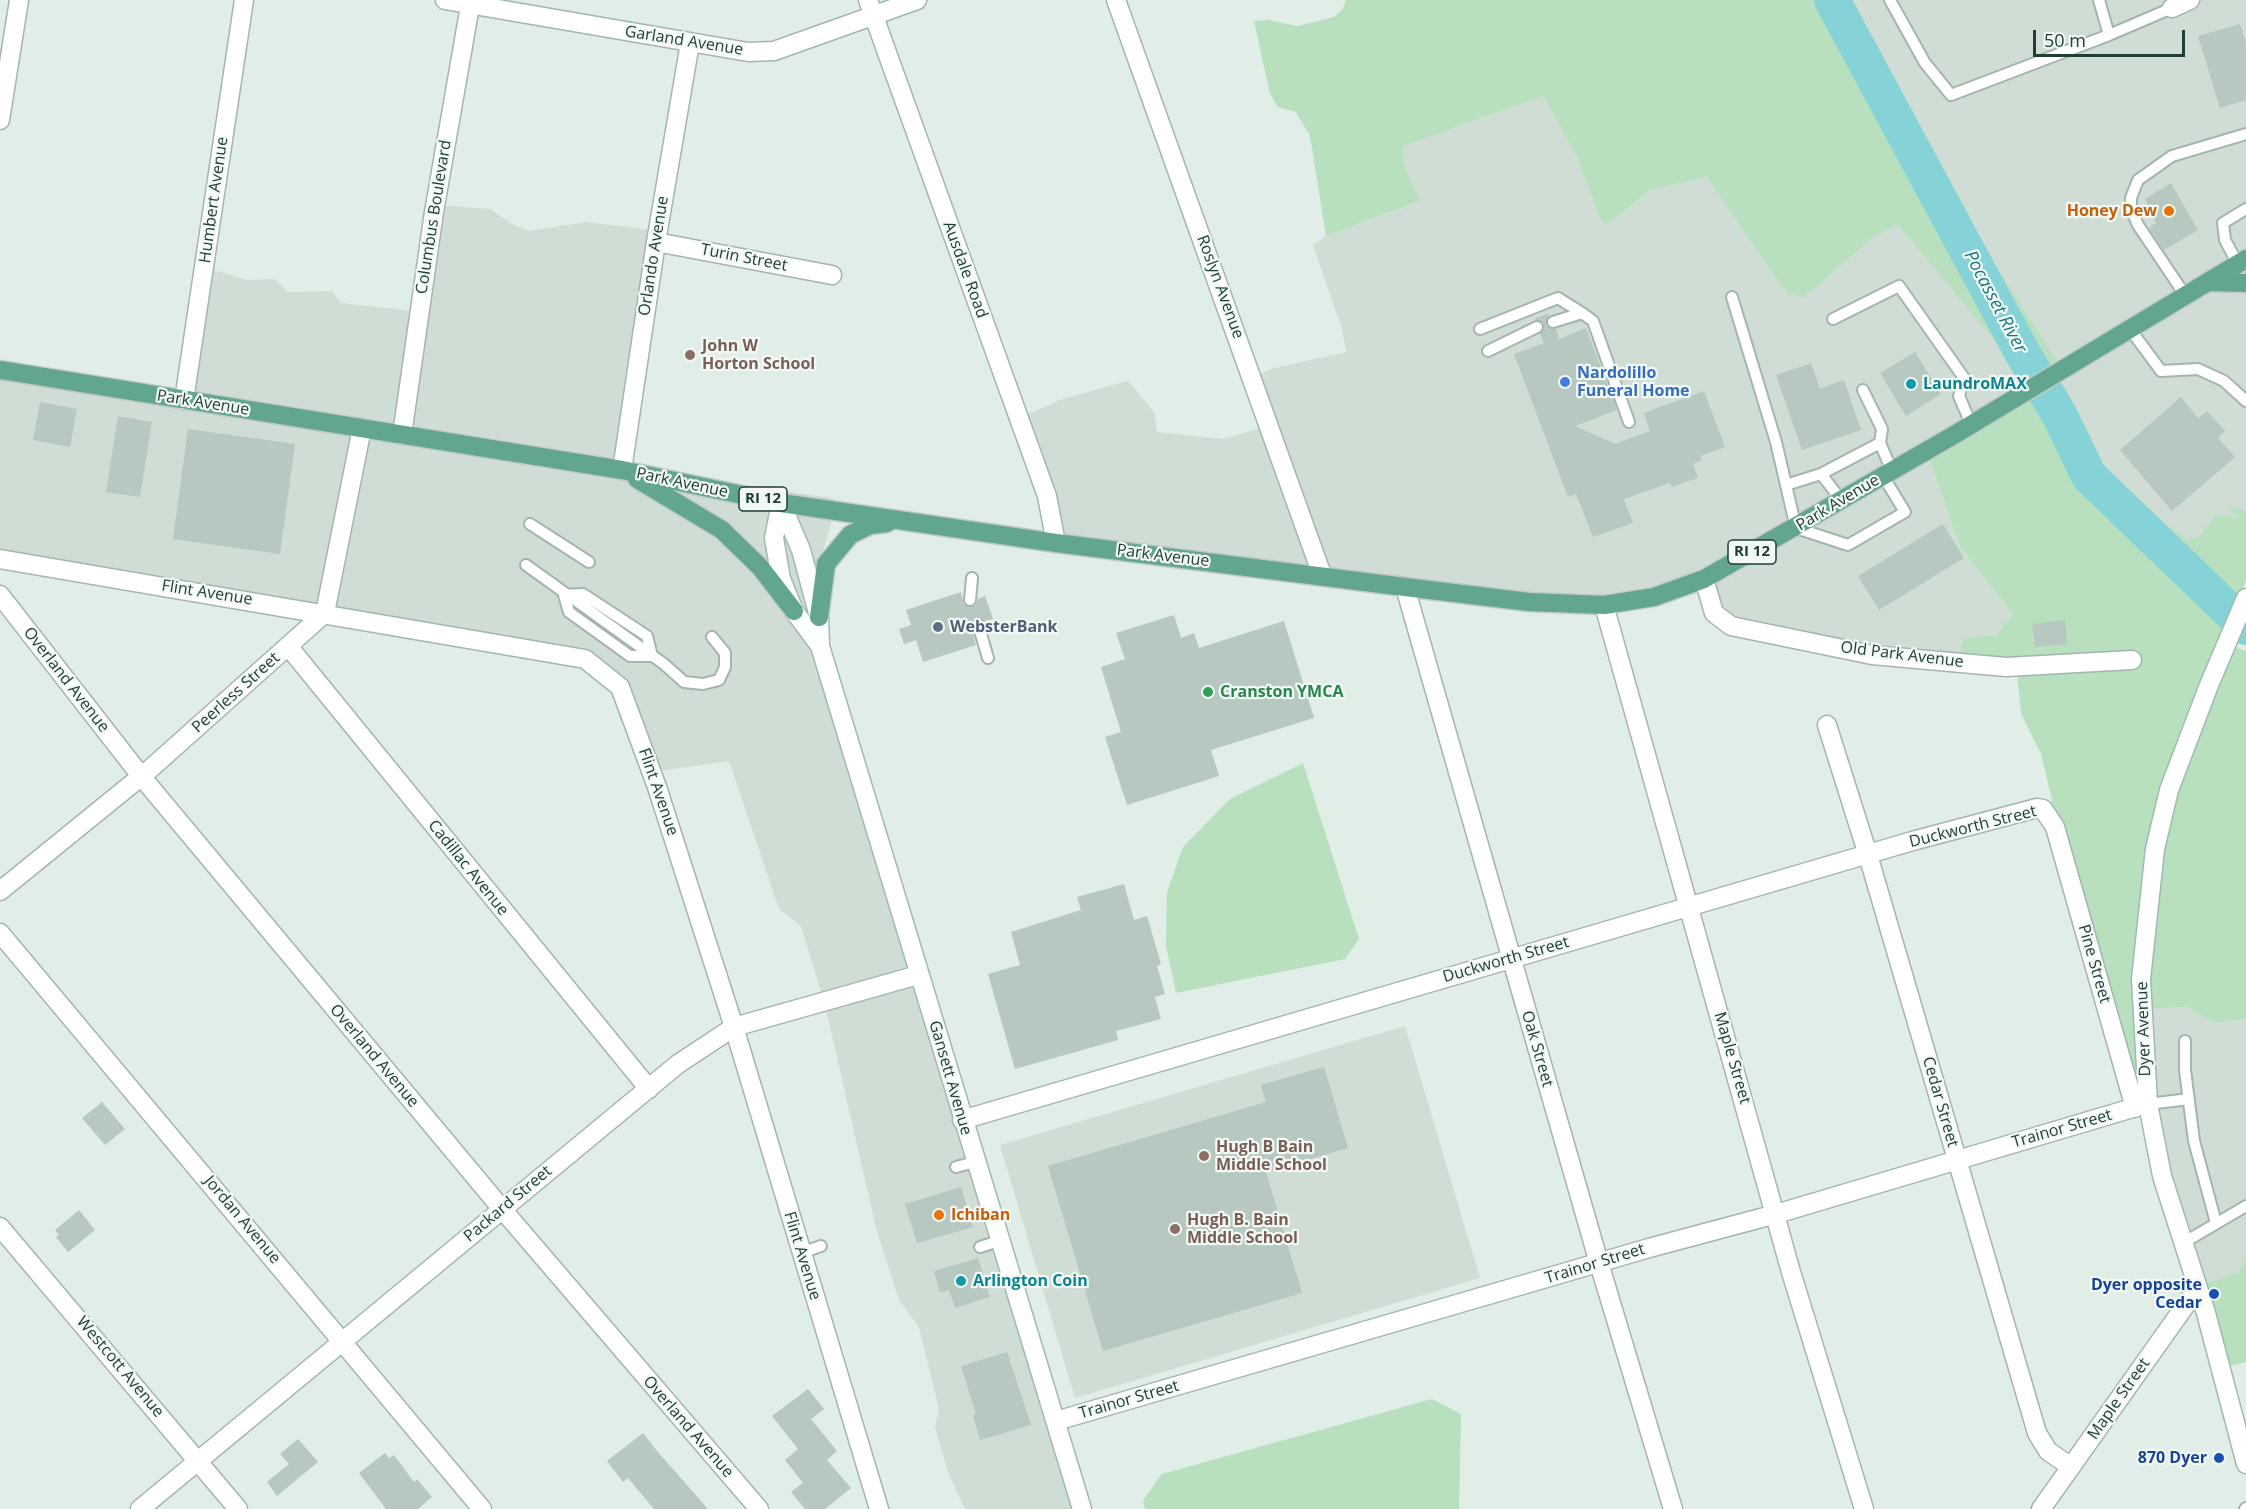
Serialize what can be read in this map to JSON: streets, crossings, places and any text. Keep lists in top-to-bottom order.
{
  "streets": {
    "main road": ["Park Avenue", "RI 12"],
    "street": [
      "Garland Avenue",
      "Humbert Avenue",
      "Columbus Boulevard",
      "Orlando Avenue",
      "Turin Street",
      "Ausdale Road",
      "Roslyn Avenue",
      "Flint Avenue",
      "Old Park Avenue",
      "Overland Avenue",
      "Peerless Street",
      "Duckworth Street",
      "Cadillac Avenue",
      "Pine Street",
      "Dyer Avenue",
      "Oak Street",
      "Maple Street",
      "Gansett Avenue",
      "Cedar Street",
      "Trainor Street",
      "Packard Street",
      "Jordan Avenue",
      "Westcott Avenue"
    ]
  },
  "crossings": [
    ["Garland Avenue", "Columbus Boulevard"],
    ["Garland Avenue", "Orlando Avenue"],
    ["Garland Avenue", "Ausdale Road"],
    ["Humbert Avenue", "Park Avenue"],
    ["Columbus Boulevard", "Park Avenue"],
    ["Orlando Avenue", "Turin Street"],
    ["Orlando Avenue", "Park Avenue"],
    ["Ausdale Road", "Park Avenue"],
    ["Roslyn Avenue", "Park Avenue"],
    ["Park Avenue", "Old Park Avenue"],
    ["Park Avenue", "Oak Street"],
    ["Park Avenue", "Maple Street"],
    ["Park Avenue", "Gansett Avenue"],
    ["Flint Avenue", "Peerless Street"],
    ["Flint Avenue", "Packard Street"],
    ["Overland Avenue", "Peerless Street"],
    ["Overland Avenue", "Packard Street"],
    ["Peerless Street", "Cadillac Avenue"],
    ["Duckworth Street", "Pine Street"],
    ["Duckworth Street", "Oak Street"],
    ["Duckworth Street", "Maple Street"],
    ["Duckworth Street", "Gansett Avenue"],
    ["Duckworth Street", "Cedar Street"],
    ["Cadillac Avenue", "Packard Street"],
    ["Pine Street", "Dyer Avenue"],
    ["Pine Street", "Trainor Street"],
    ["Dyer Avenue", "Maple Street"],
    ["Dyer Avenue", "Trainor Street"],
    ["Oak Street", "Trainor Street"],
    ["Maple Street", "Cedar Street"],
    ["Maple Street", "Trainor Street"],
    ["Gansett Avenue", "Trainor Street"],
    ["Gansett Avenue", "Packard Street"],
    ["Cedar Street", "Trainor Street"],
    ["Packard Street", "Jordan Avenue"],
    ["Packard Street", "Westcott Avenue"]
  ],
  "water": ["Pocasset River"],
  "places": [
    "Honey Dew",
    "John W Horton School",
    "Nardolillo Funeral Home",
    "LaundroMAX",
    "WebsterBank",
    "Cranston YMCA",
    "Hugh B Bain Middle School",
    "Ichiban",
    "Hugh B. Bain Middle School",
    "Arlington Coin",
    "Dyer opposite Cedar",
    "870 Dyer"
  ],
  "scale_bar": "50 m"
}
